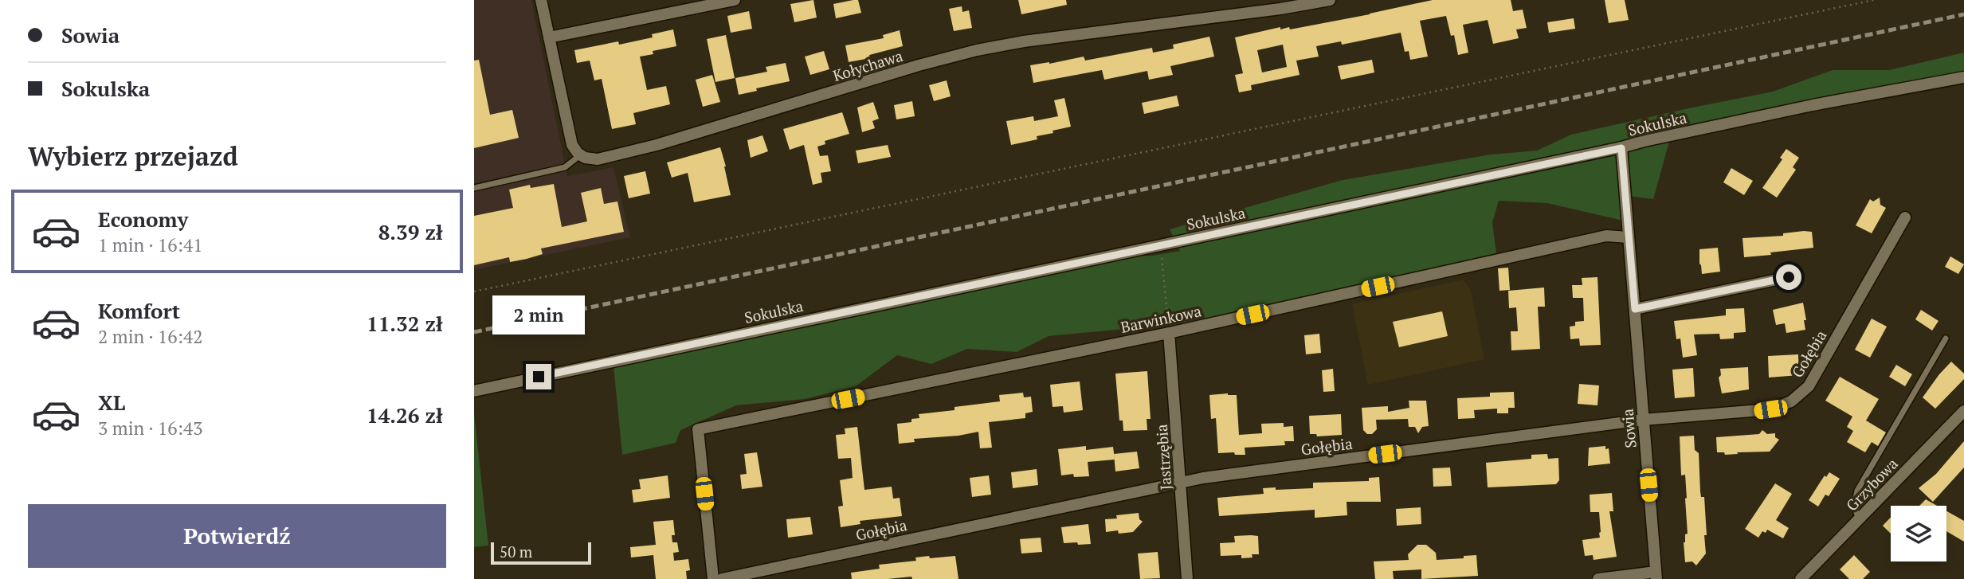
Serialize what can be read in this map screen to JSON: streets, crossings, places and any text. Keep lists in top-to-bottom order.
{
  "streets": {
    "street": [
      "Kołychawa",
      "Sokulska",
      "Barwinkowa",
      "Gołębia",
      "Sowia",
      "Jastrzębia",
      "Grzybowa"
    ]
  },
  "crossings": [
    ["Sokulska", "Sowia"],
    ["Barwinkowa", "Sowia"],
    ["Barwinkowa", "Jastrzębia"],
    ["Gołębia", "Sowia"],
    ["Gołębia", "Jastrzębia"]
  ],
  "scale_bar": "50 m",
  "page": {
    "banner": ["Sowia", "Sokulska"],
    "heading": "Wybierz przejazd",
    "list": [
      {
        "name": "Economy",
        "note": "1 min · 16:41",
        "value": "8.39 zł"
      },
      {
        "name": "Komfort",
        "note": "2 min · 16:42",
        "value": "11.32 zł"
      },
      {
        "name": "XL",
        "note": "3 min · 16:43",
        "value": "14.26 zł"
      }
    ],
    "bubble": "2 min",
    "buttons": "Potwierdź",
    "scale": "50 m"
  }
}
